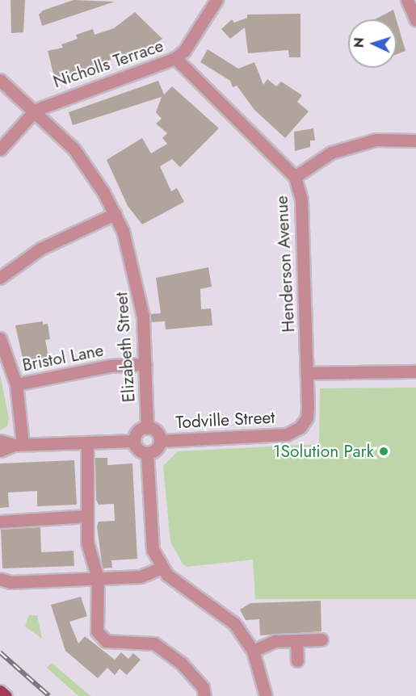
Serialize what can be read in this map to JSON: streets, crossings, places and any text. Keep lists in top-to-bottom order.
{
  "streets": {
    "street": [
      "Nicholls Terrace",
      "Henderson Avenue",
      "Elizabeth Street",
      "Bristol Lane",
      "Todville Street"
    ]
  },
  "crossings": [
    ["Nicholls Terrace", "Henderson Avenue"],
    ["Nicholls Terrace", "Elizabeth Street"],
    ["Henderson Avenue", "Todville Street"],
    ["Elizabeth Street", "Bristol Lane"],
    ["Elizabeth Street", "Todville Street"]
  ],
  "places": ["1Solution Park"],
  "north": "left"
}
